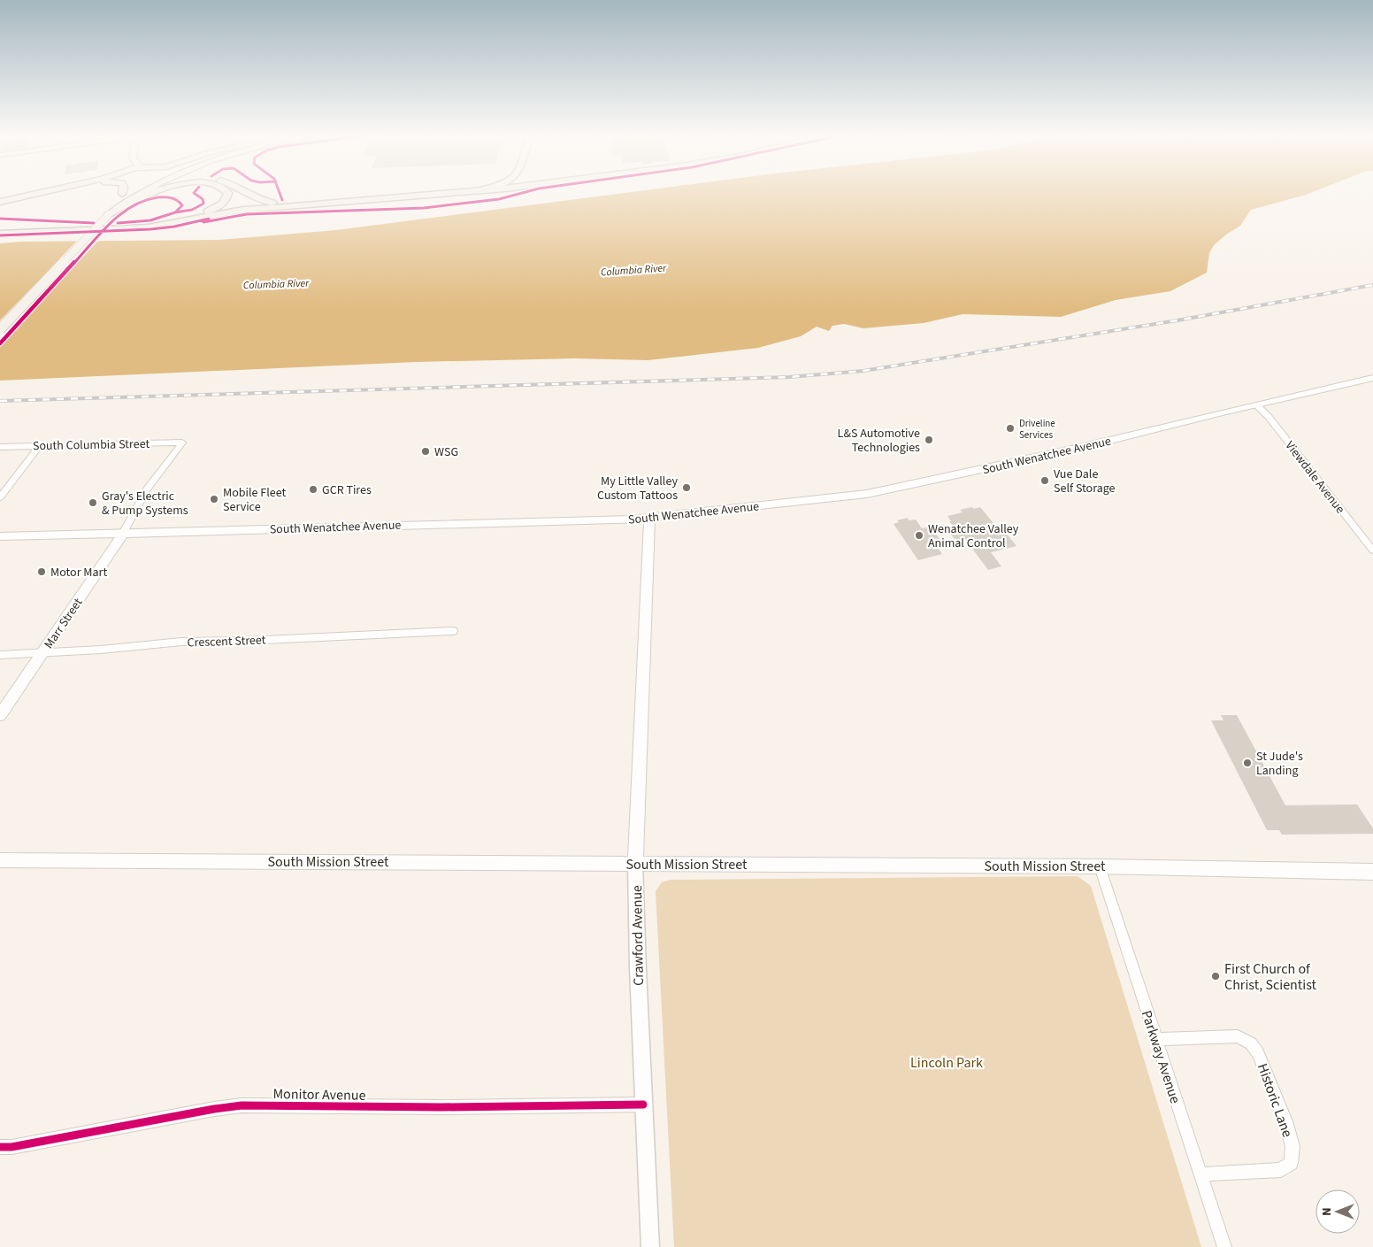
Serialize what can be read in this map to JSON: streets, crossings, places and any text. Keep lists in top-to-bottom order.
{
  "streets": {
    "main road": [
      "South Wenatchee Avenue",
      "Marr Street",
      "South Mission Street",
      "Crawford Avenue"
    ],
    "street": [
      "South Columbia Street",
      "Viewdale Avenue",
      "Crescent Street",
      "Parkway Avenue",
      "Monitor Avenue",
      "Historic Lane"
    ]
  },
  "crossings": [
    ["South Columbia Street", "Marr Street"],
    ["South Wenatchee Avenue", "Viewdale Avenue"],
    ["South Wenatchee Avenue", "Marr Street"],
    ["South Wenatchee Avenue", "Crawford Avenue"],
    ["Marr Street", "Crescent Street"],
    ["South Mission Street", "Crawford Avenue"],
    ["South Mission Street", "Parkway Avenue"],
    ["Crawford Avenue", "Monitor Avenue"],
    ["Parkway Avenue", "Historic Lane"]
  ],
  "water": ["Columbia River"],
  "parks": ["Lincoln Park"],
  "places": [
    "Driveline Services",
    "L&S Automotive Technologies",
    "WSG",
    "Vue Dale Self Storage",
    "My Little Valley Custom Tattoos",
    "GCR Tires",
    "Mobile Fleet Service",
    "Gray's Electric & Pump Systems",
    "Wenatchee Valley Animal Control",
    "Motor Mart",
    "St Jude's Landing",
    "First Church of Christ, Scientist"
  ],
  "north": "left"
}
